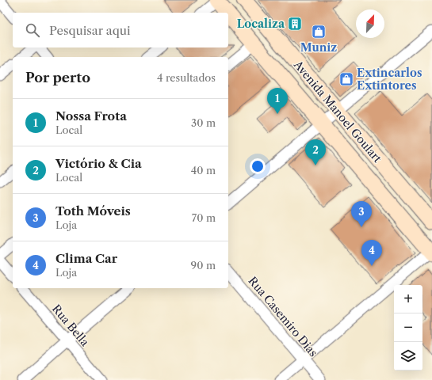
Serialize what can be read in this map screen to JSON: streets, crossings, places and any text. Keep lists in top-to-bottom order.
{
  "streets": {
    "main road": ["Avenida Manoel Goulart"],
    "street": ["Rua Casemiro Dias", "Rua Bella"]
  },
  "places": {
    "building": ["Localiza"],
    "shop": ["Muniz", "Extincarlos Extintores"]
  },
  "north": "top right",
  "page": {
    "search": "Pesquisar aqui",
    "heading": ["Por perto", "4 resultados"],
    "pins": [
      "1",
      "2",
      "3",
      "4"
    ],
    "list": [
      {
        "mark": "1",
        "name": "Nossa Frota",
        "note": "Local",
        "value": "30 m"
      },
      {
        "mark": "2",
        "name": "Victório & Cia",
        "note": "Local",
        "value": "40 m"
      },
      {
        "mark": "3",
        "name": "Toth Móveis",
        "note": "Loja",
        "value": "70 m"
      },
      {
        "mark": "4",
        "name": "Clima Car",
        "note": "Loja",
        "value": "90 m"
      }
    ],
    "map_buttons": ["+", "−"]
  }
}
